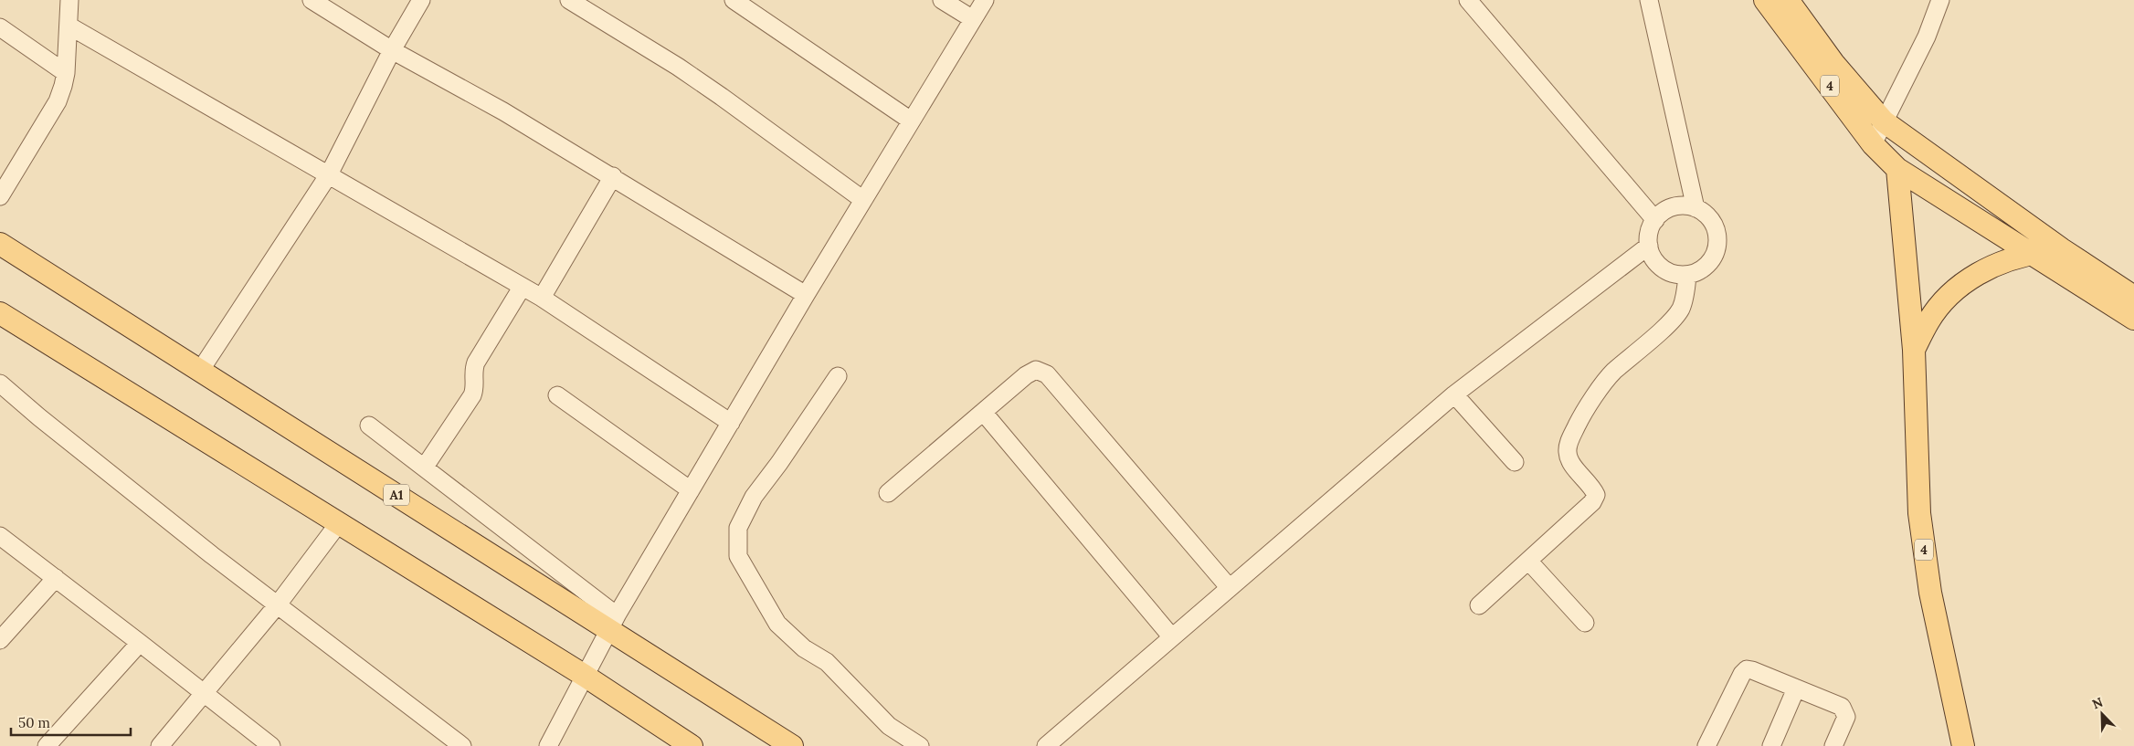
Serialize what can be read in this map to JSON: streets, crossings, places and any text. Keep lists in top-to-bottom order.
{
  "streets": {
    "main road": ["4", "A1"]
  },
  "scale_bar": "50 m",
  "north": "top left"
}
